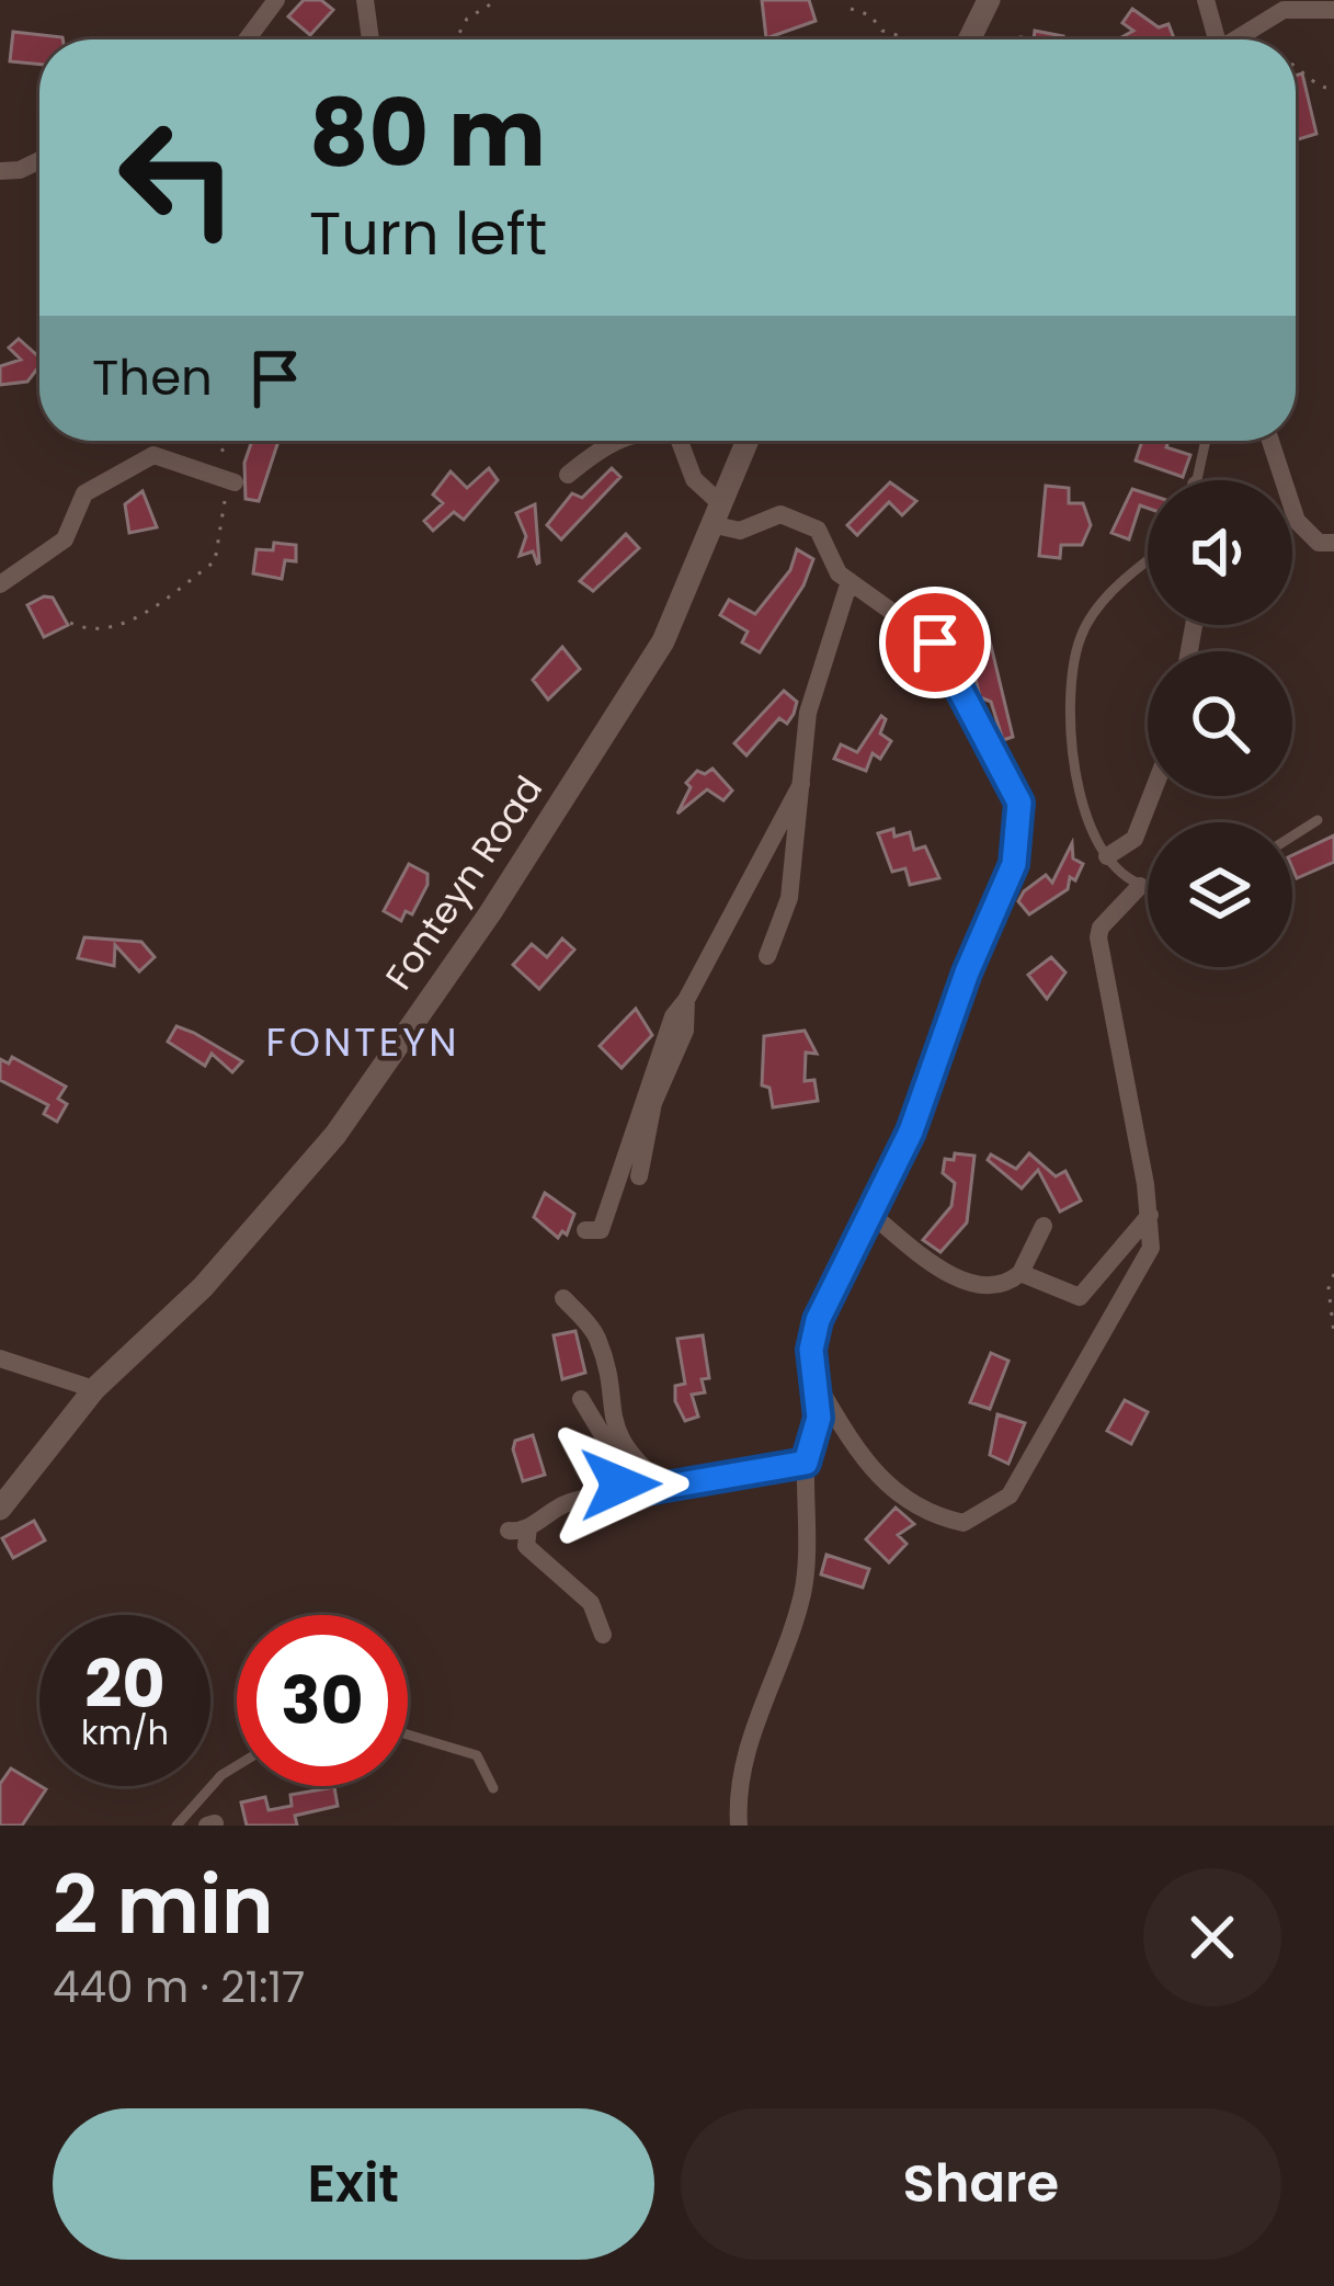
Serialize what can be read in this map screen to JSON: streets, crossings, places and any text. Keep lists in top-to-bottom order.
{
  "streets": {
    "street": ["Fonteyn Road"]
  },
  "districts": ["FONTEYN"],
  "page": {
    "turn": ["80 m", "Turn left"],
    "then": "Then",
    "speed": "20 km/h",
    "limit": "30",
    "heading": ["2 min", "440 m · 21:17"],
    "buttons": ["Exit", "Share"]
  }
}
